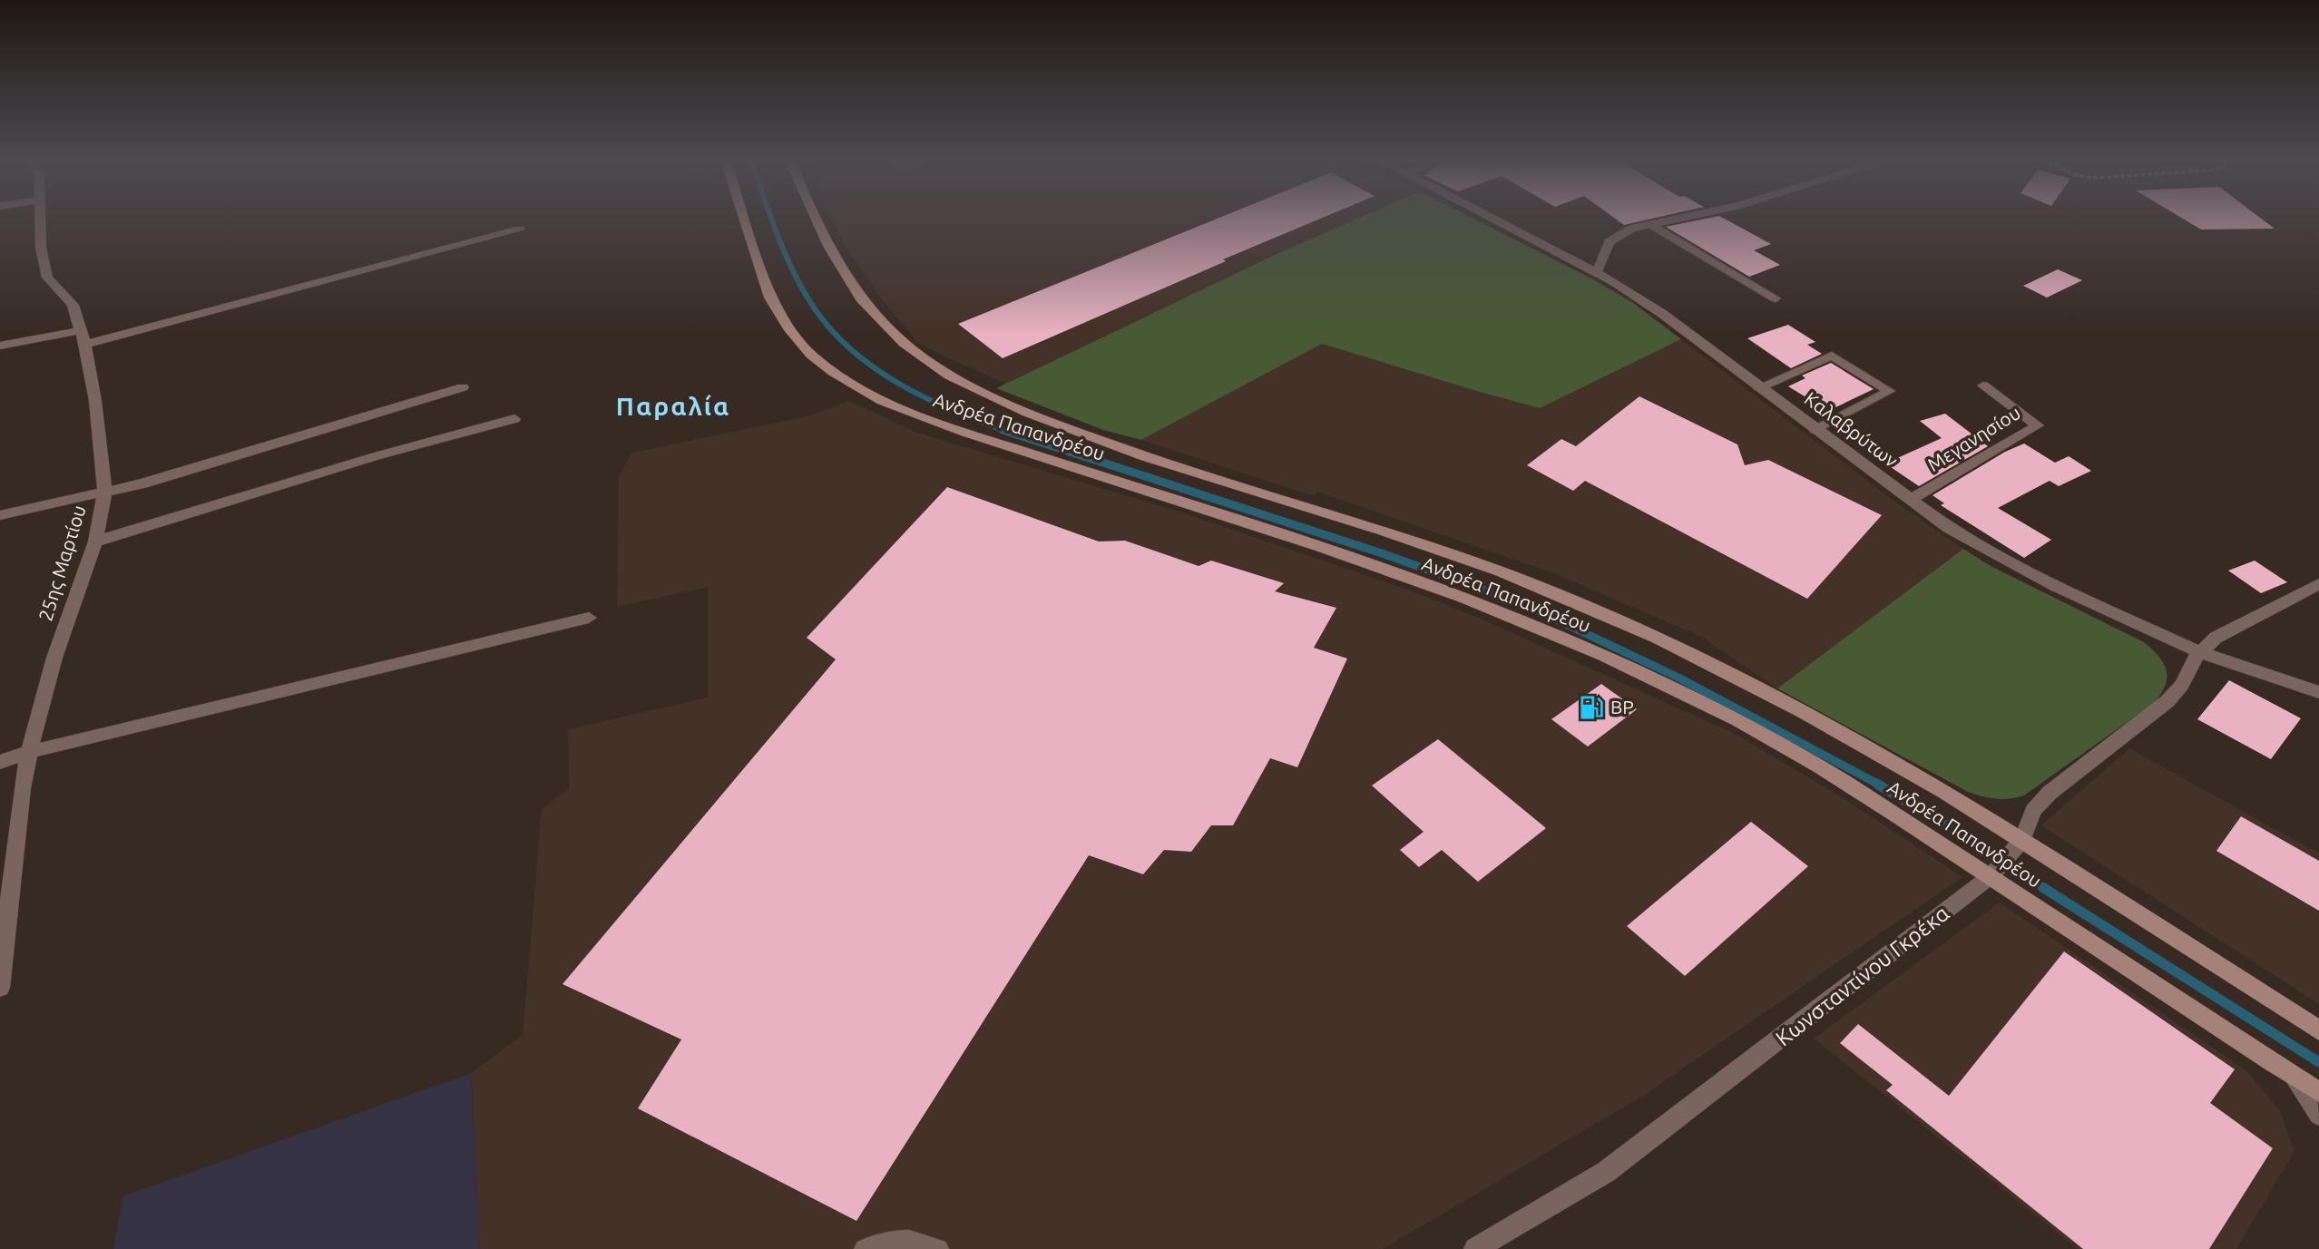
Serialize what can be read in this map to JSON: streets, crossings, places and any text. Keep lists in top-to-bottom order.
{
  "streets": {
    "main road": ["Ανδρέα Παπανδρέου"],
    "street": [
      "Καλαβρύτων",
      "Μεγανησίου",
      "25ης Μαρτίου",
      "Κωνσταντίνου Γκρέκα"
    ]
  },
  "crossings": [
    ["Ανδρέα Παπανδρέου", "Κωνσταντίνου Γκρέκα"],
    ["Καλαβρύτων", "Μεγανησίου"],
    ["Καλαβρύτων", "Κωνσταντίνου Γκρέκα"]
  ],
  "districts": ["Παραλία"],
  "places": {
    "fuel station": ["BP"]
  }
}
